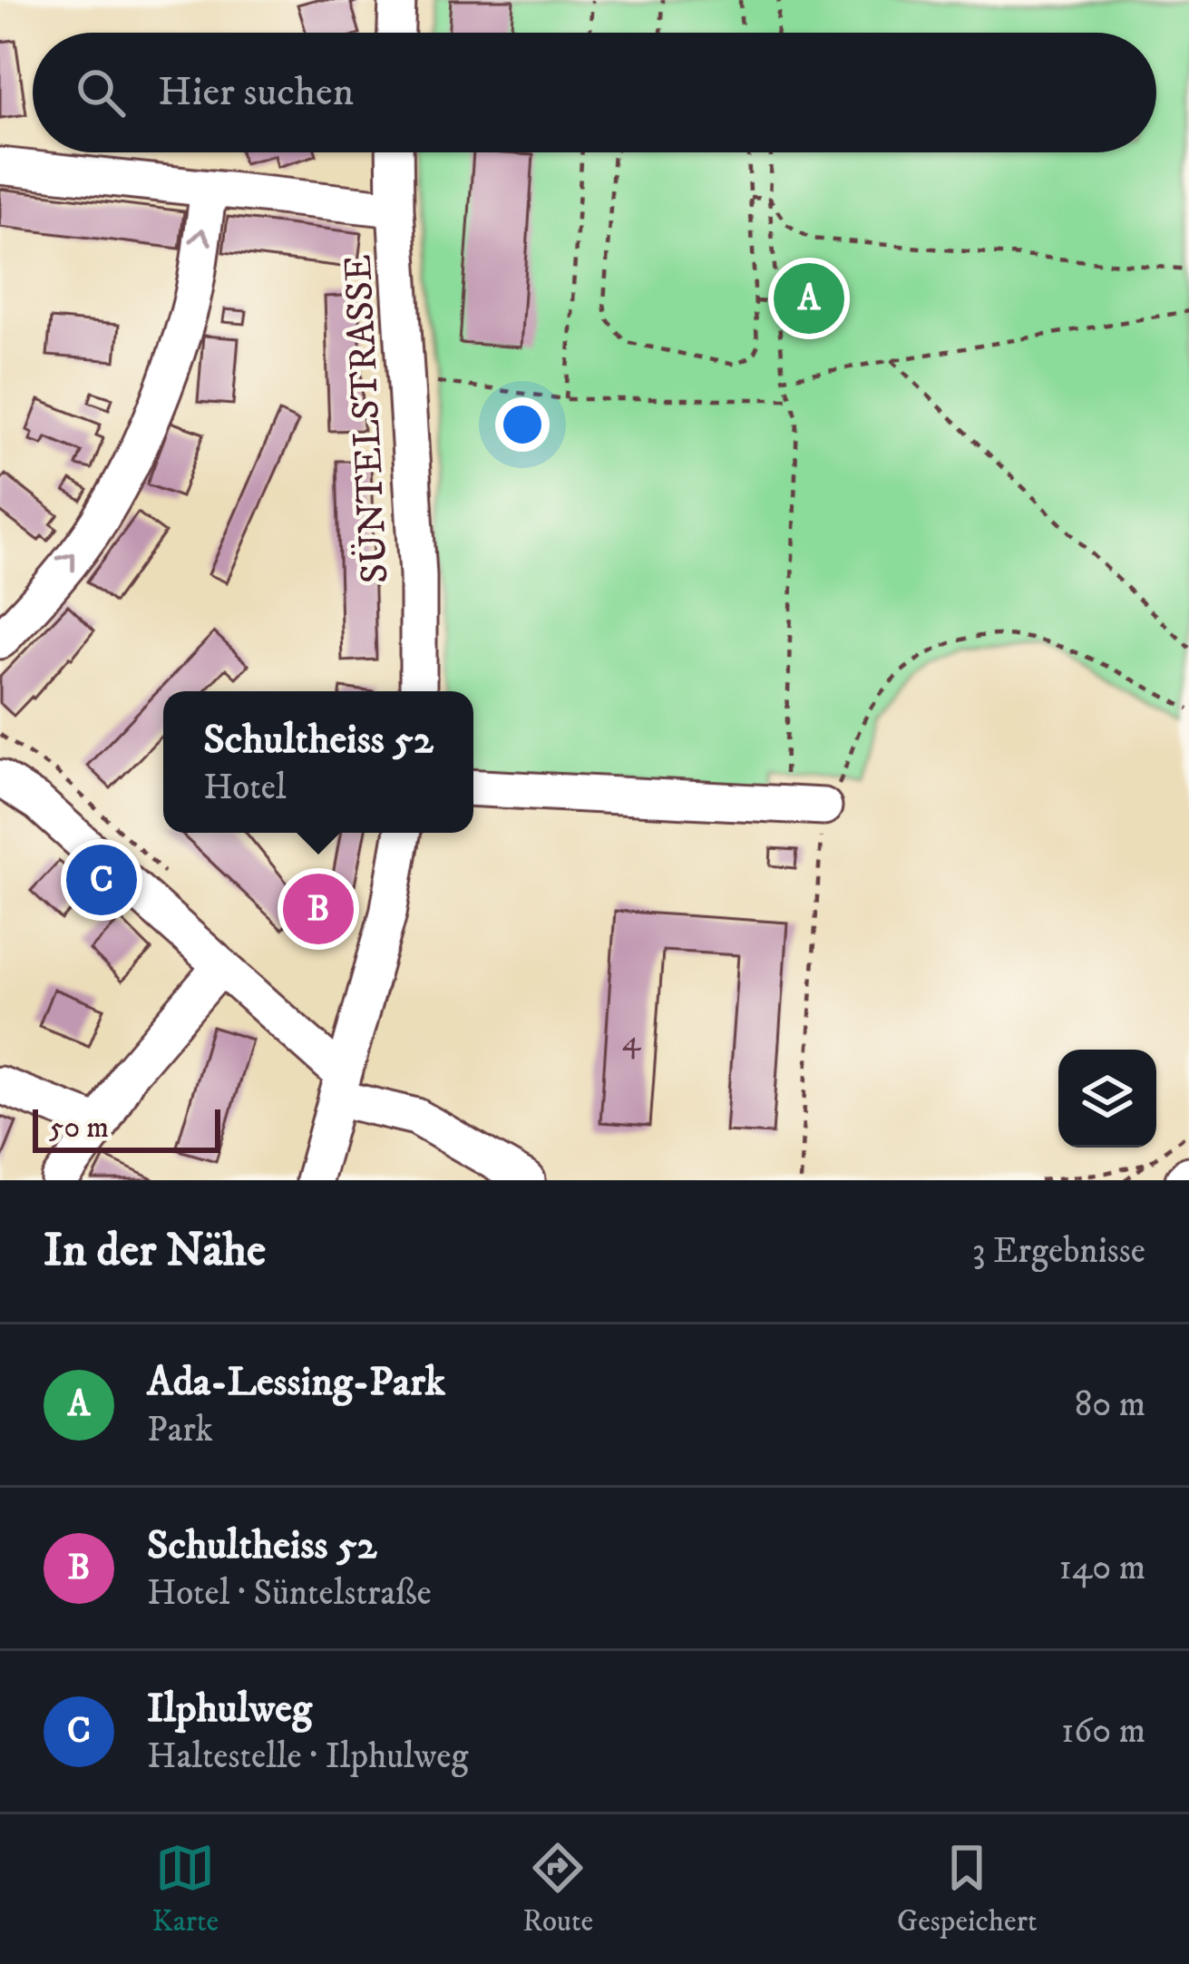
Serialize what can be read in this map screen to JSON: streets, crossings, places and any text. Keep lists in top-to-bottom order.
{
  "streets": {
    "street": ["SÜNTELSTRASSE"]
  },
  "house_numbers": ["4"],
  "scale_bar": "50 m",
  "page": {
    "search": "Hier suchen",
    "pins": ["A", "C", "B"],
    "popup": ["Schultheiss 52", "Hotel"],
    "scale": "50 m",
    "heading": ["In der Nähe", "3 Ergebnisse"],
    "list": [
      {
        "mark": "A",
        "name": "Ada-Lessing-Park",
        "note": "Park",
        "value": "80 m"
      },
      {
        "mark": "B",
        "name": "Schultheiss 52",
        "note": "Hotel · Süntelstraße",
        "value": "140 m"
      },
      {
        "mark": "C",
        "name": "Ilphulweg",
        "note": "Haltestelle · Ilphulweg",
        "value": "160 m"
      }
    ],
    "nav": ["Karte", "Route", "Gespeichert"]
  }
}
